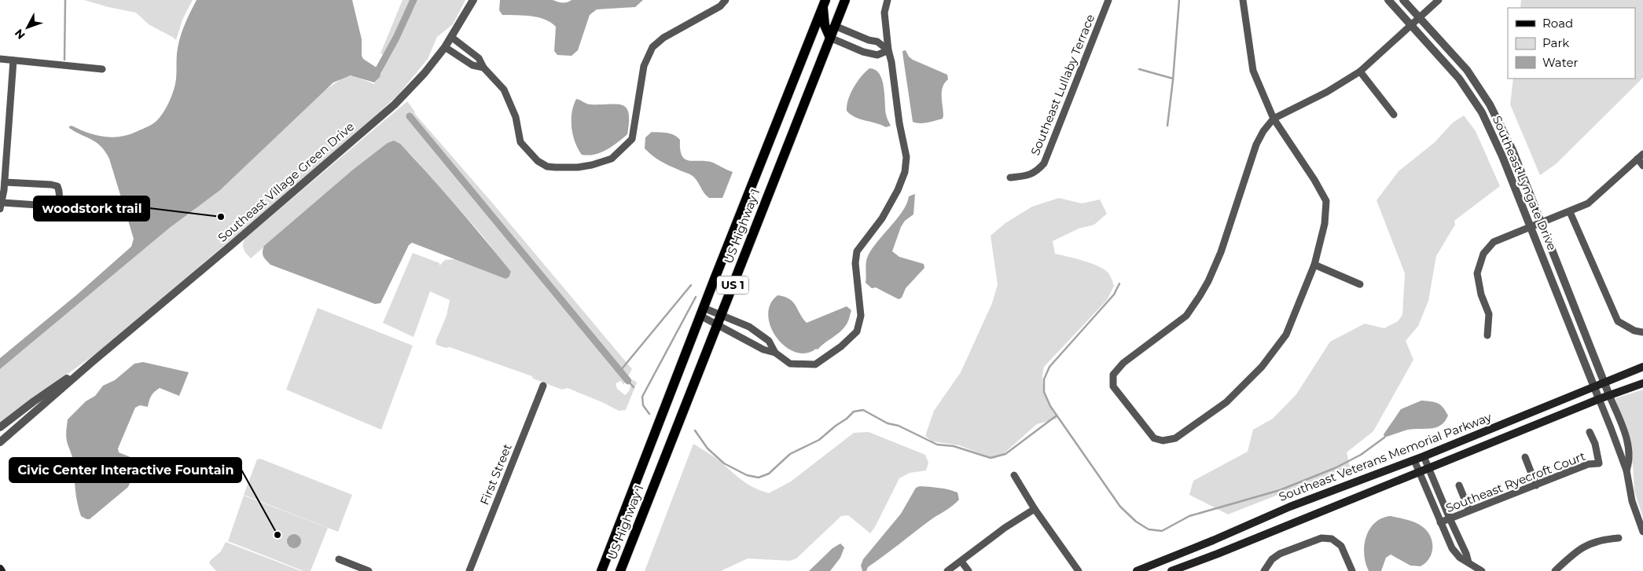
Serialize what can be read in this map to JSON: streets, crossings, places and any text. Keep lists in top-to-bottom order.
{
  "streets": {
    "main road": ["US Highway 1", "US 1", "Southeast Veterans Memorial Parkway"],
    "street": [
      "Southeast Lullaby Terrace",
      "Southeast Village Green Drive",
      "Southeast Lyngate Drive",
      "First Street",
      "Southeast Ryecroft Court"
    ]
  },
  "crossings": [
    ["Southeast Lyngate Drive", "Southeast Veterans Memorial Parkway"]
  ],
  "places": ["woodstork trail", "Civic Center Interactive Fountain"],
  "legend": ["Road", "Park", "Water"],
  "north": "bottom left"
}
